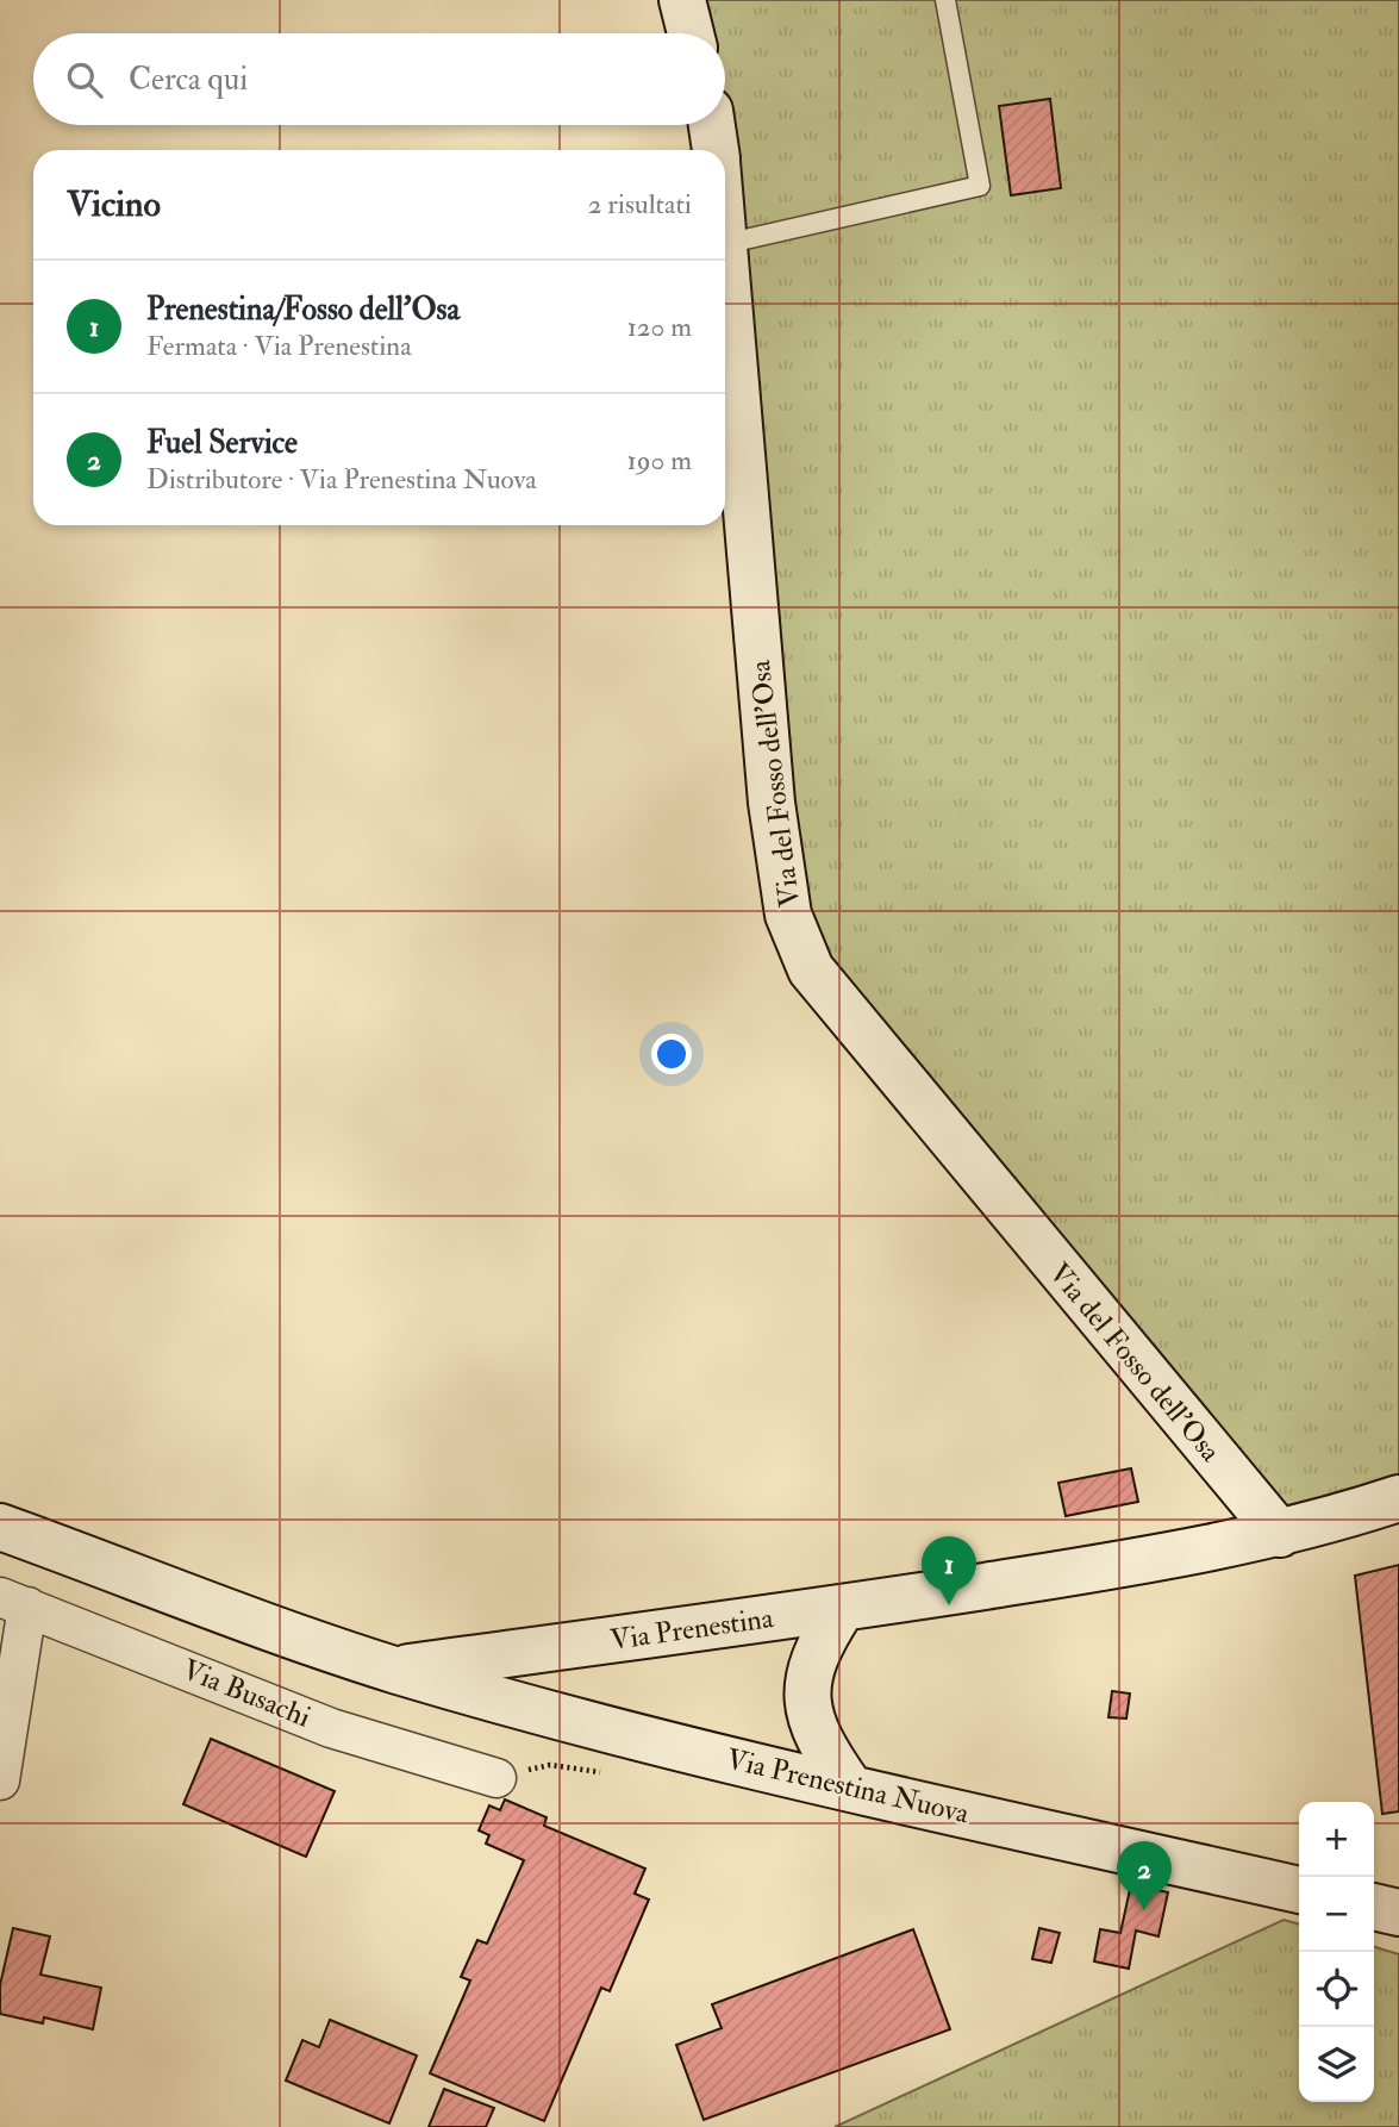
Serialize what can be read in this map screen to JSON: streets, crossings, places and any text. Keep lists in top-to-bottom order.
{
  "streets": {
    "main road": ["Via del Fosso dell'Osa", "Via Prenestina", "Via Prenestina Nuova"],
    "street": ["Via Busachi"]
  },
  "crossings": [
    ["Via del Fosso dell'Osa", "Via Prenestina"],
    ["Via Prenestina", "Via Prenestina Nuova"]
  ],
  "page": {
    "search": "Cerca qui",
    "heading": ["Vicino", "2 risultati"],
    "list": [
      {
        "mark": "1",
        "name": "Prenestina/Fosso dell'Osa",
        "note": "Fermata · Via Prenestina",
        "value": "120 m"
      },
      {
        "mark": "2",
        "name": "Fuel Service",
        "note": "Distributore · Via Prenestina Nuova",
        "value": "190 m"
      }
    ],
    "pins": ["1", "2"],
    "map_buttons": ["+", "−"]
  }
}
